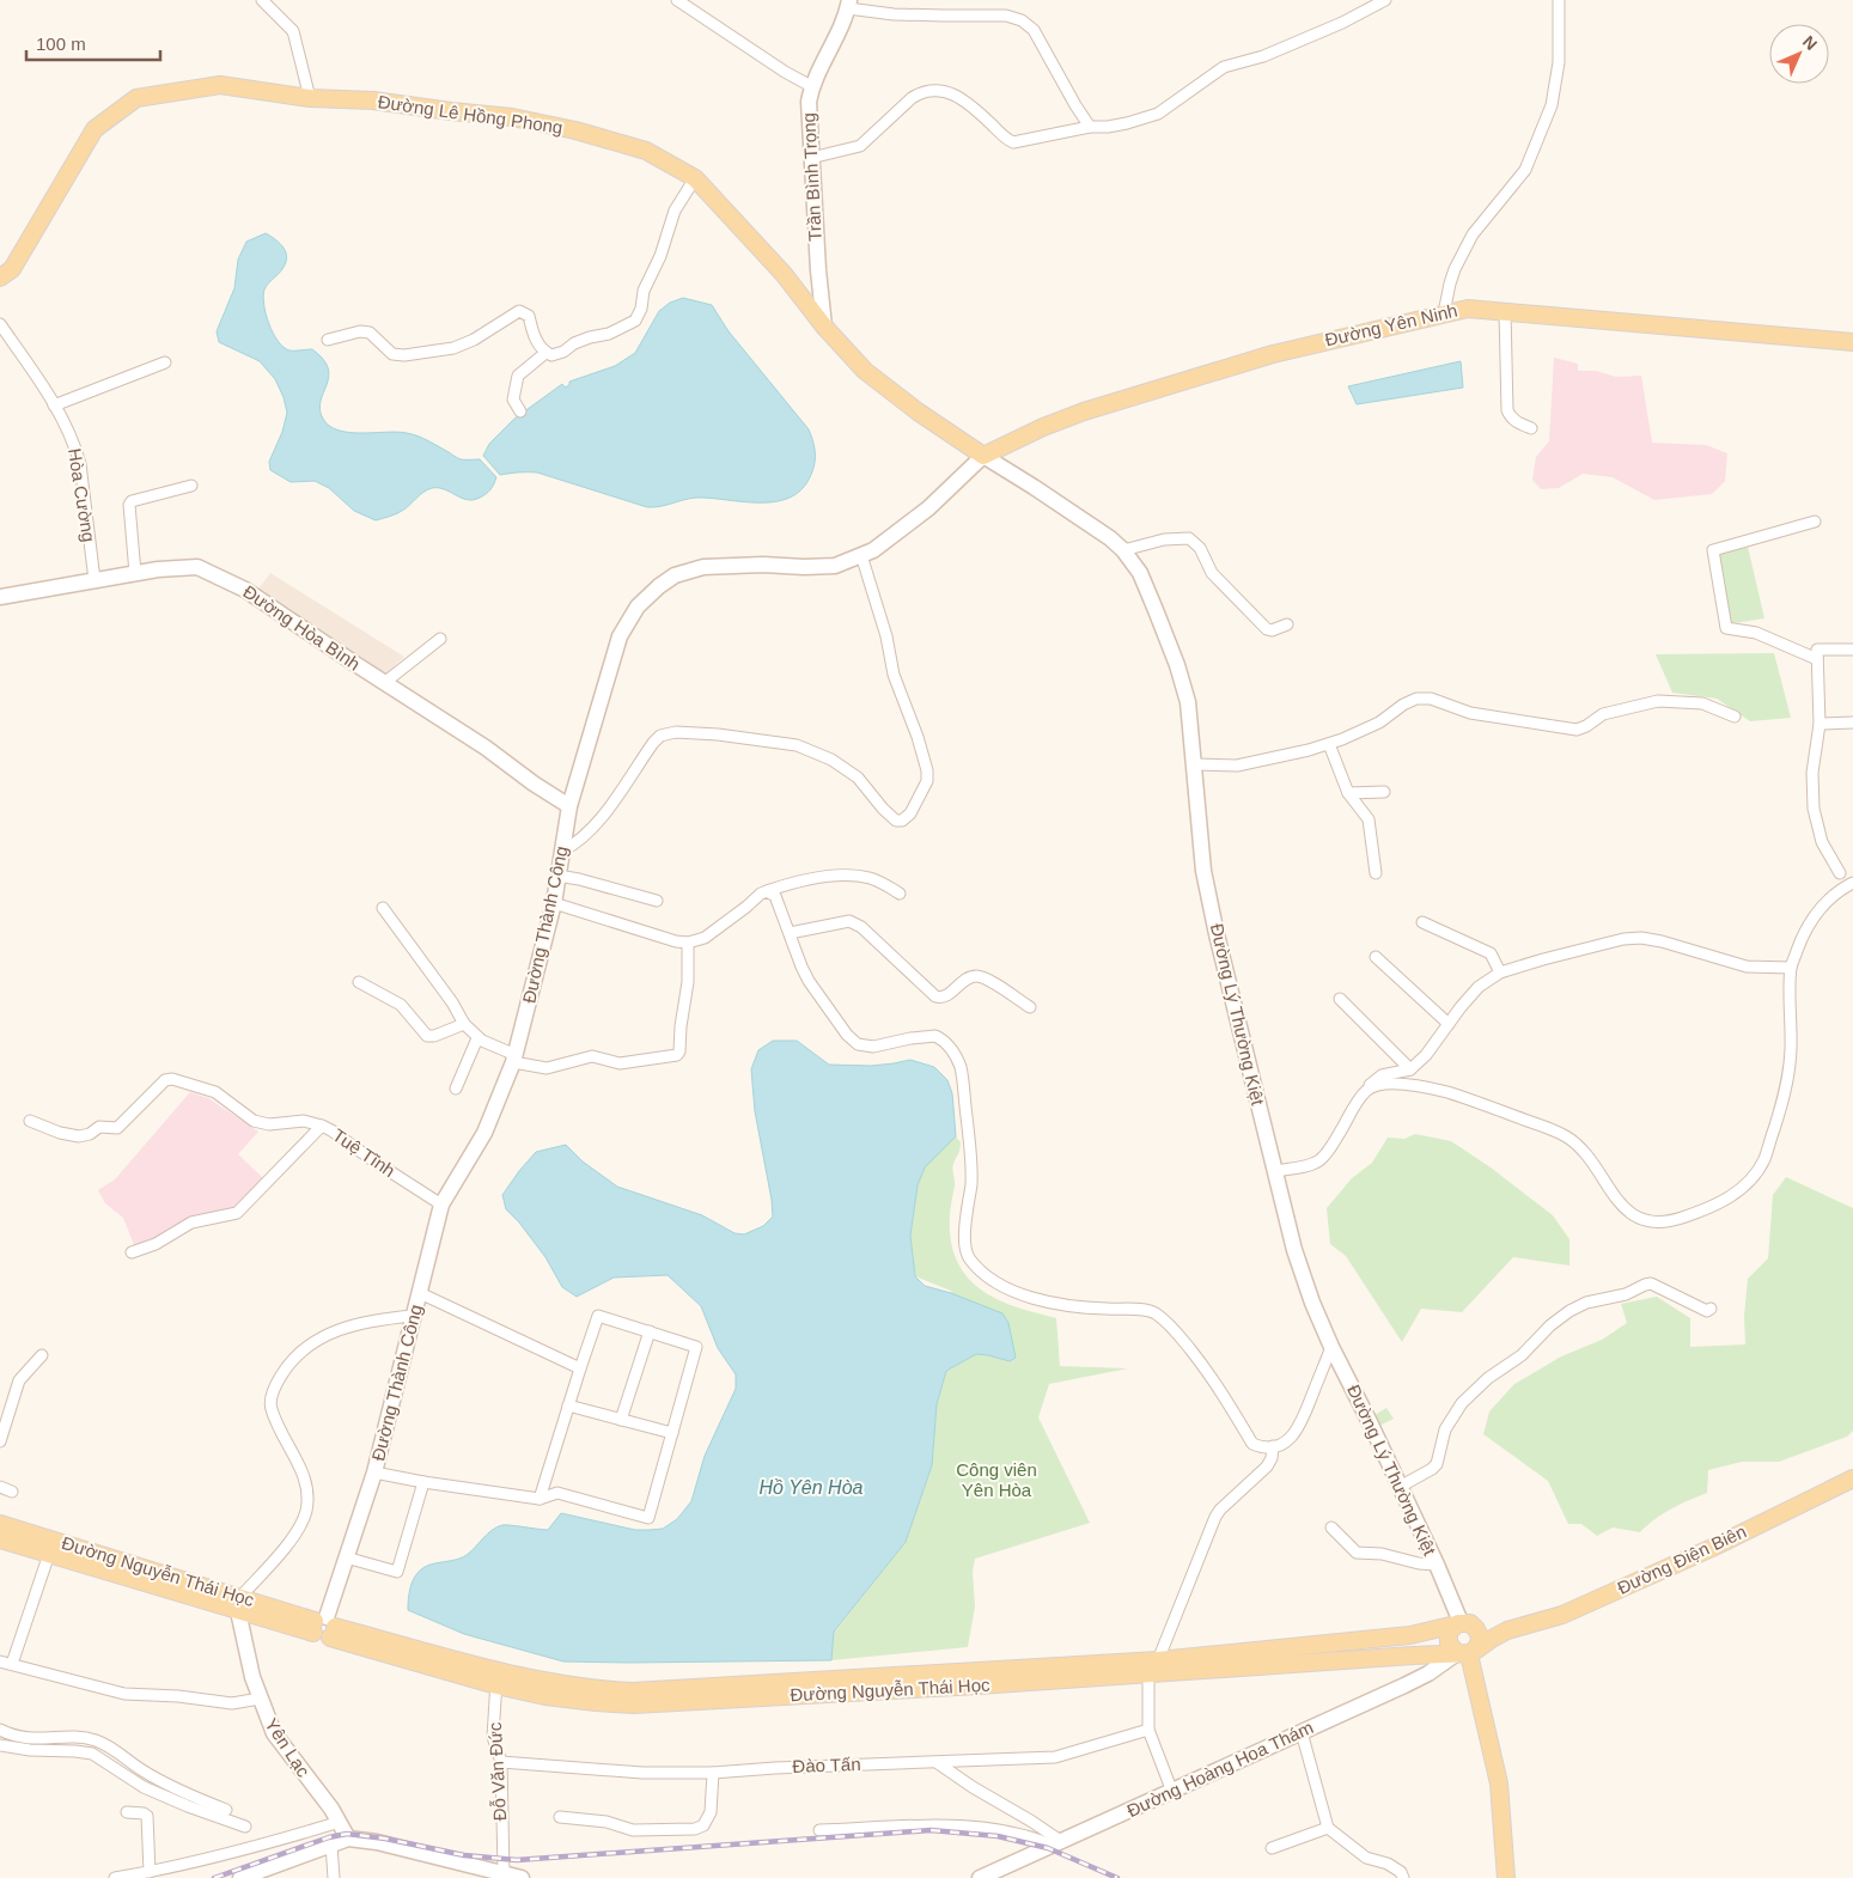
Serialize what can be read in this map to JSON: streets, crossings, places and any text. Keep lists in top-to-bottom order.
{
  "streets": {
    "main road": [
      "Đường Lê Hồng Phong",
      "Trần Bình Trọng",
      "Đường Yên Ninh",
      "Đường Hòa Bình",
      "Đường Thành Công",
      "Đường Lý Thường Kiệt",
      "Đường Điện Biên",
      "Đường Nguyễn Thái Học",
      "Yên Lạc",
      "Đường Hoàng Hoa Thám"
    ],
    "street": [
      "Hòa Cường",
      "Tuệ Tĩnh",
      "Đào Tấn",
      "Đỗ Văn Đức"
    ]
  },
  "crossings": [
    ["Đường Lê Hồng Phong", "Trần Bình Trọng"],
    ["Đường Lê Hồng Phong", "Đường Yên Ninh"],
    ["Đường Lê Hồng Phong", "Đường Thành Công"],
    ["Đường Lê Hồng Phong", "Đường Lý Thường Kiệt"],
    ["Đường Yên Ninh", "Đường Thành Công"],
    ["Đường Yên Ninh", "Đường Lý Thường Kiệt"],
    ["Hòa Cường", "Đường Hòa Bình"],
    ["Đường Hòa Bình", "Đường Thành Công"],
    ["Đường Thành Công", "Đường Lý Thường Kiệt"],
    ["Đường Thành Công", "Tuệ Tĩnh"],
    ["Đường Thành Công", "Đường Nguyễn Thái Học"],
    ["Đường Lý Thường Kiệt", "Đường Điện Biên"],
    ["Đường Lý Thường Kiệt", "Đường Nguyễn Thái Học"],
    ["Đường Lý Thường Kiệt", "Đường Hoàng Hoa Thám"],
    ["Đường Điện Biên", "Đường Nguyễn Thái Học"],
    ["Đường Điện Biên", "Đường Hoàng Hoa Thám"],
    ["Đường Nguyễn Thái Học", "Yên Lạc"],
    ["Đường Nguyễn Thái Học", "Đường Hoàng Hoa Thám"],
    ["Đường Nguyễn Thái Học", "Đỗ Văn Đức"],
    ["Đào Tấn", "Đỗ Văn Đức"]
  ],
  "water": ["Hồ Yên Hòa"],
  "parks": ["Công viên Yên Hòa"],
  "scale_bar": "100 m",
  "north": "top right"
}
